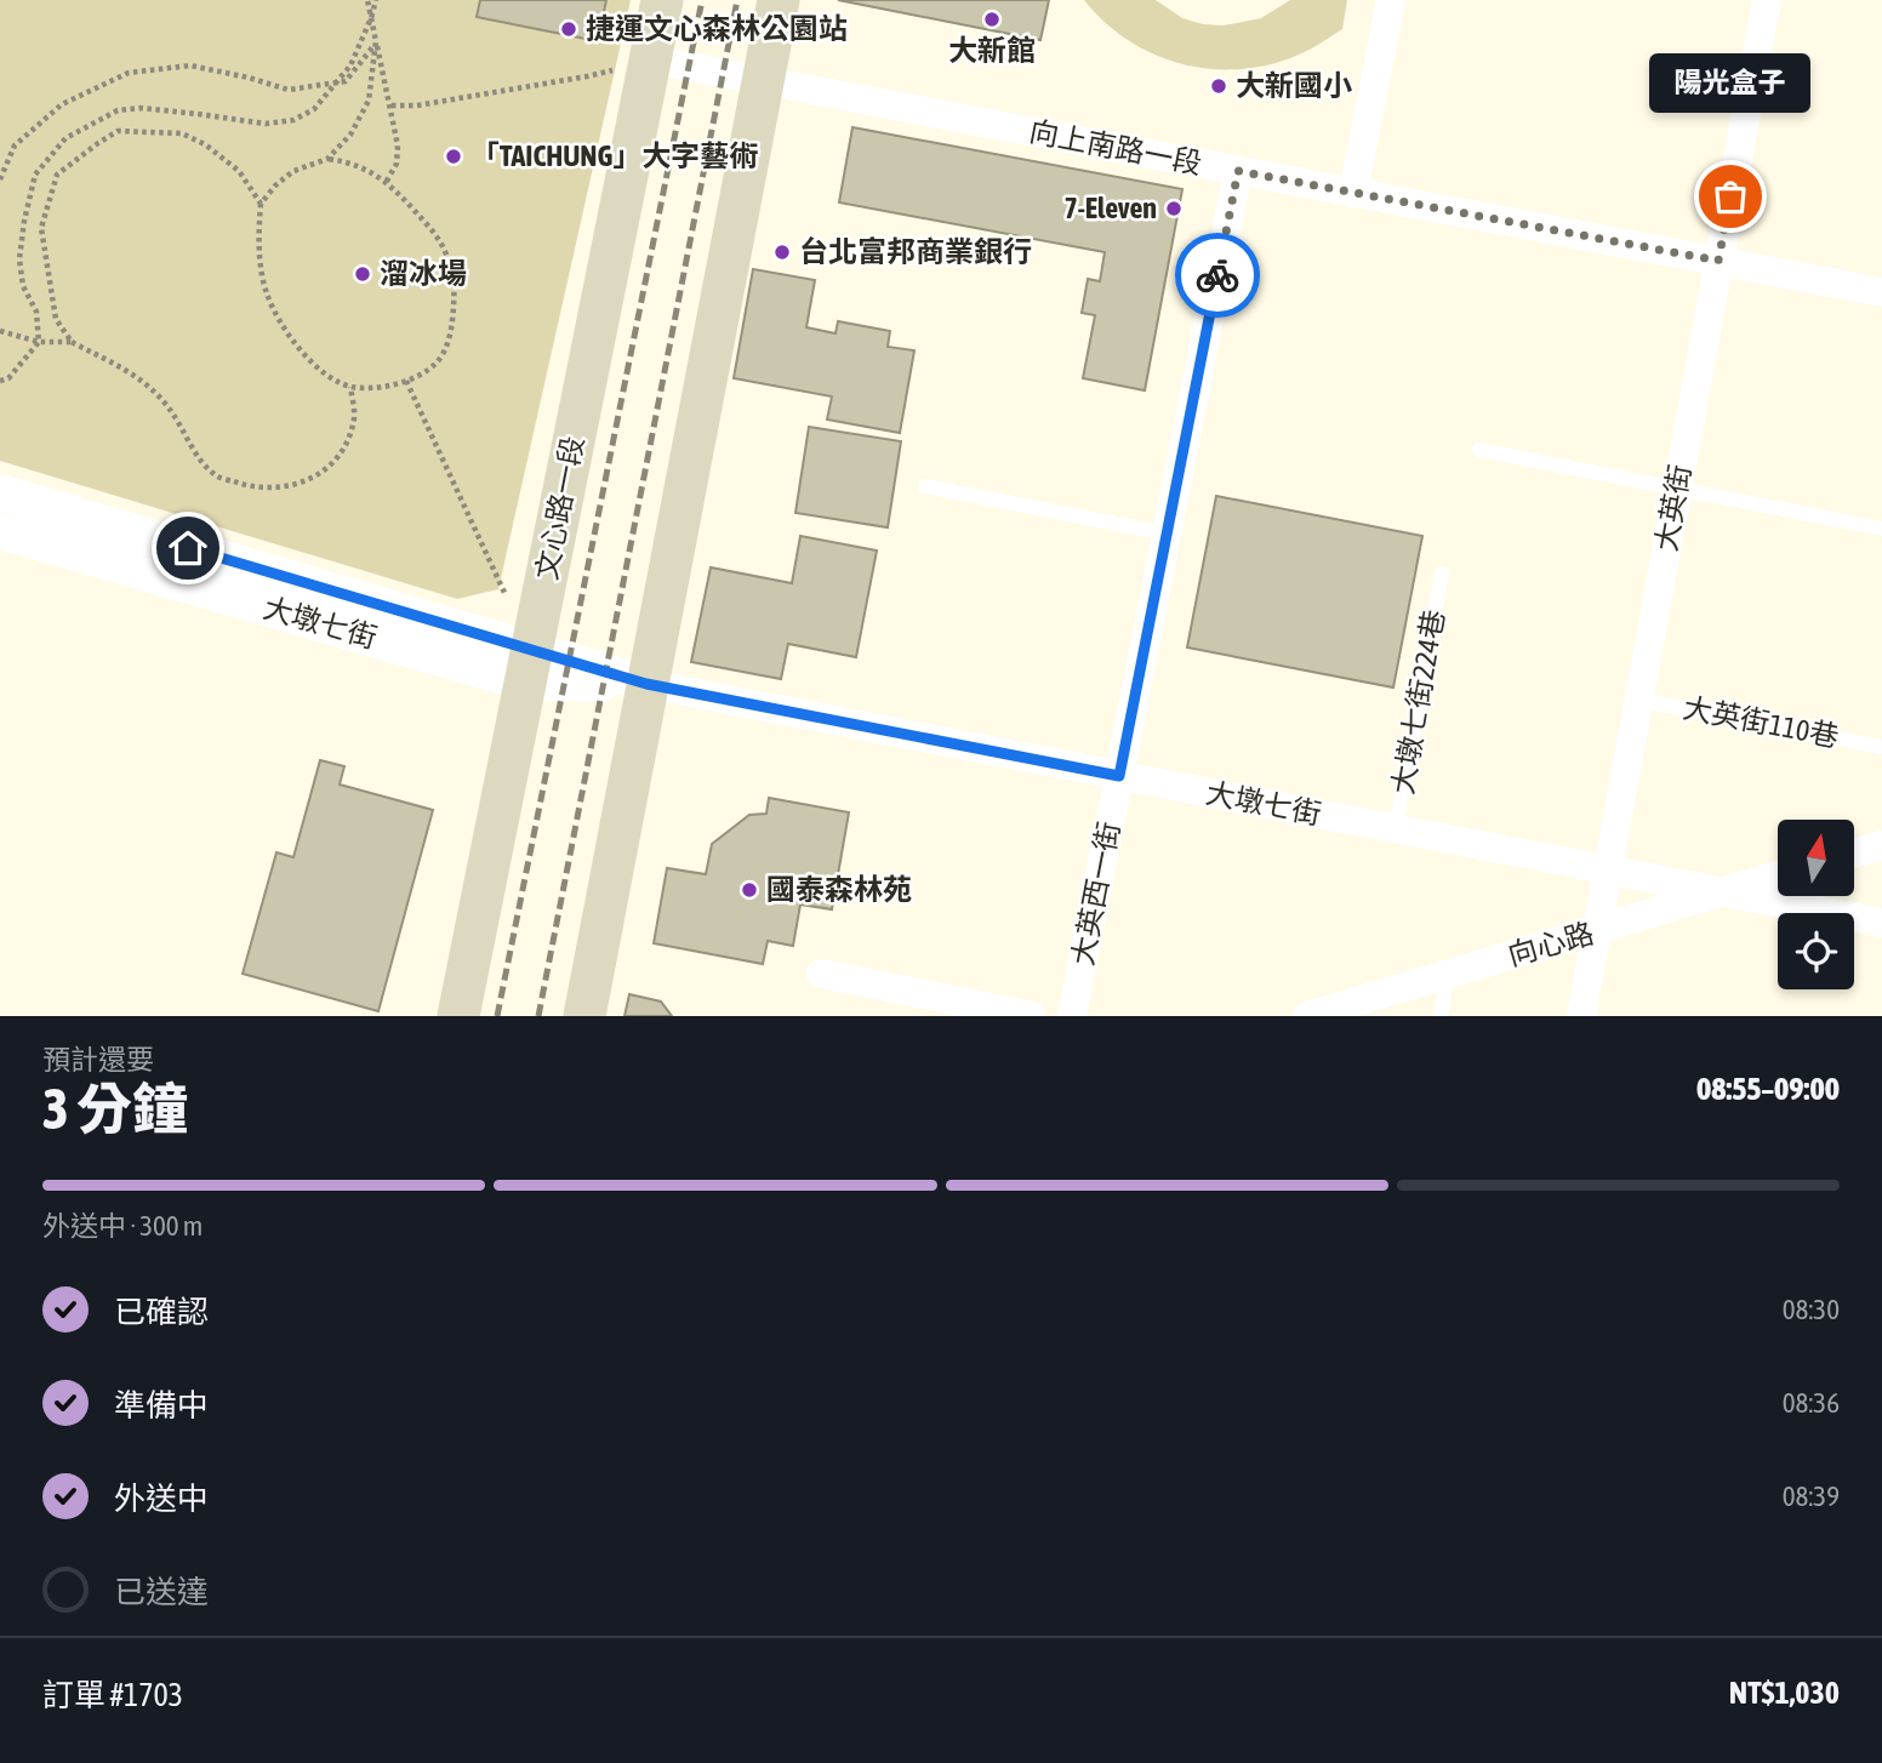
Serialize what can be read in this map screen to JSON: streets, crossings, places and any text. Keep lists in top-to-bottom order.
{
  "streets": {
    "main road": ["文心路一段"],
    "street": [
      "向上南路一段",
      "大英街",
      "大墩七街",
      "大英西一街",
      "向心路"
    ],
    "lane": ["大墩七街224巷", "大英街110巷"]
  },
  "crossings": [
    ["向上南路一段", "文心路一段"],
    ["向上南路一段", "大英街"],
    ["向上南路一段", "大英西一街"],
    ["文心路一段", "大墩七街"],
    ["大英街", "大墩七街"],
    ["大英街", "大英街110巷"],
    ["大英街", "向心路"],
    ["大墩七街", "大墩七街224巷"],
    ["大墩七街", "大英西一街"],
    ["大墩七街", "向心路"]
  ],
  "places": [
    "大新館",
    "捷運文心森林公園站",
    "大新國小",
    "「TAICHUNG」大字藝術",
    "陽光盒子",
    "7-Eleven",
    "台北富邦商業銀行",
    "溜冰場",
    "國泰森林苑"
  ],
  "north": "top",
  "page": {
    "bubble": "陽光盒子",
    "heading": ["3 分鐘", "預計還要", "08:55–09:00"],
    "panel": ["訂單 #1703", "NT$1,030"],
    "bar": "外送中 · 300 m",
    "list": [
      ["已確認", "08:30"],
      ["準備中", "08:36"],
      ["外送中", "08:39"],
      "已送達"
    ]
  }
}
